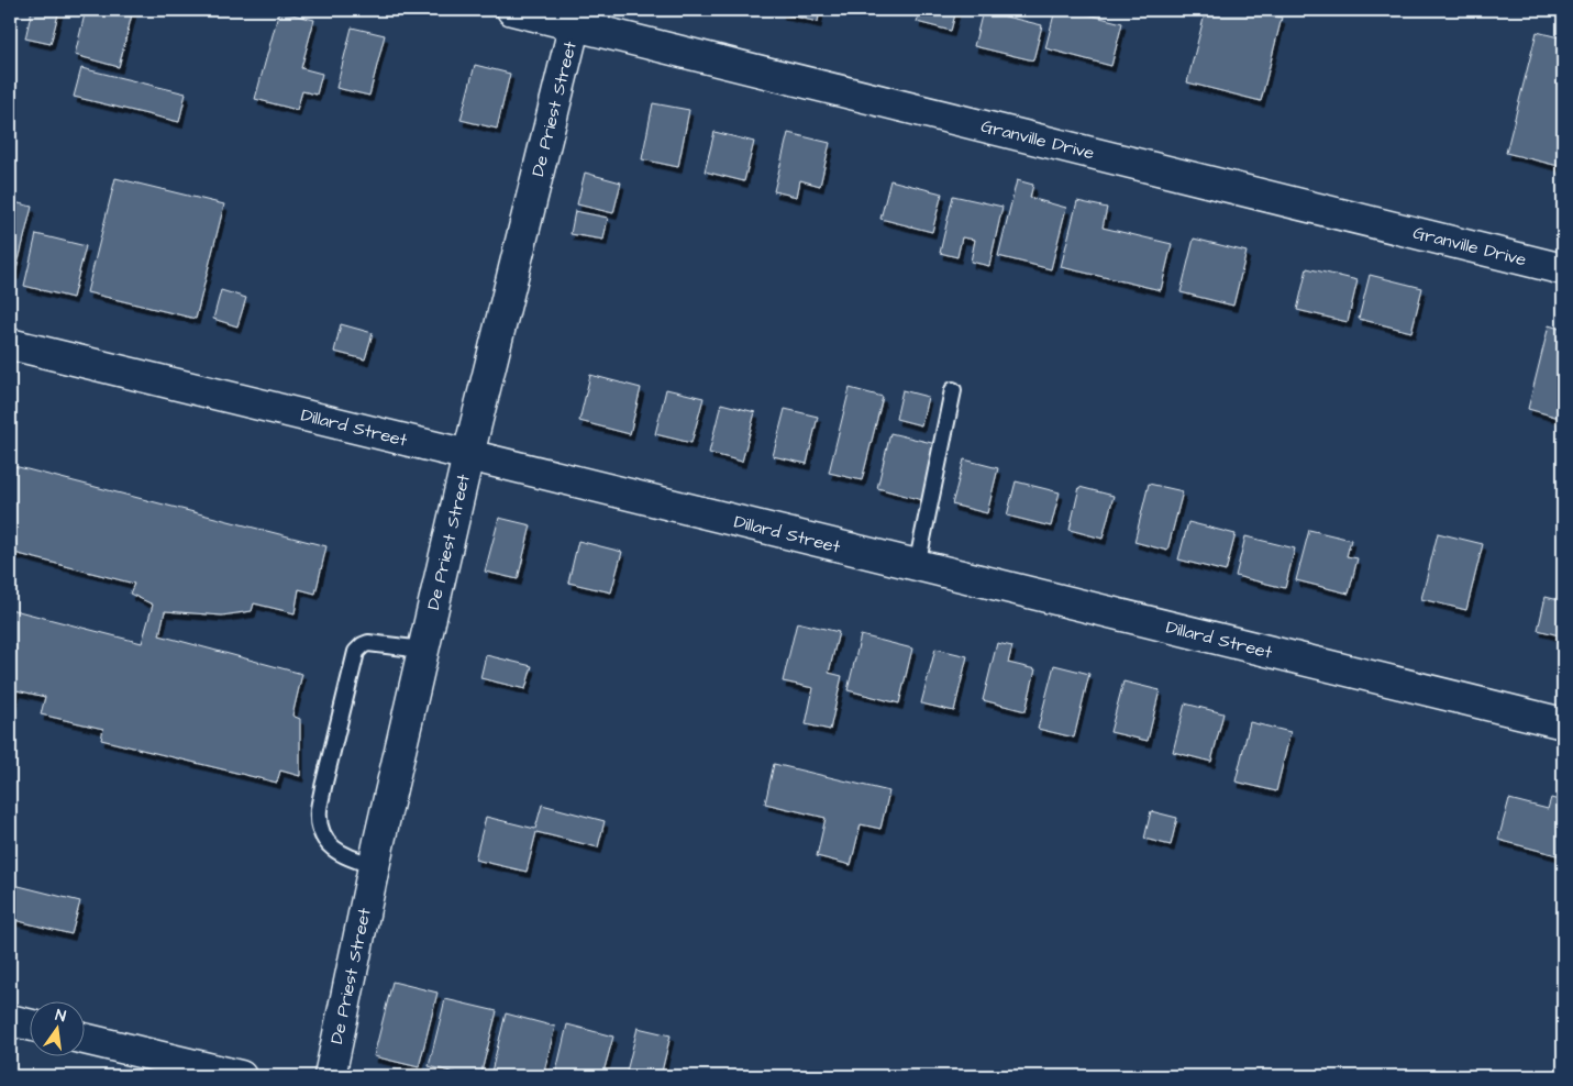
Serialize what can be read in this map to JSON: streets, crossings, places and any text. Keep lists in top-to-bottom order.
{
  "streets": {
    "street": ["De Priest Street", "Granville Drive", "Dillard Street"]
  },
  "crossings": [
    ["De Priest Street", "Granville Drive"],
    ["De Priest Street", "Dillard Street"]
  ],
  "north": "top"
}
